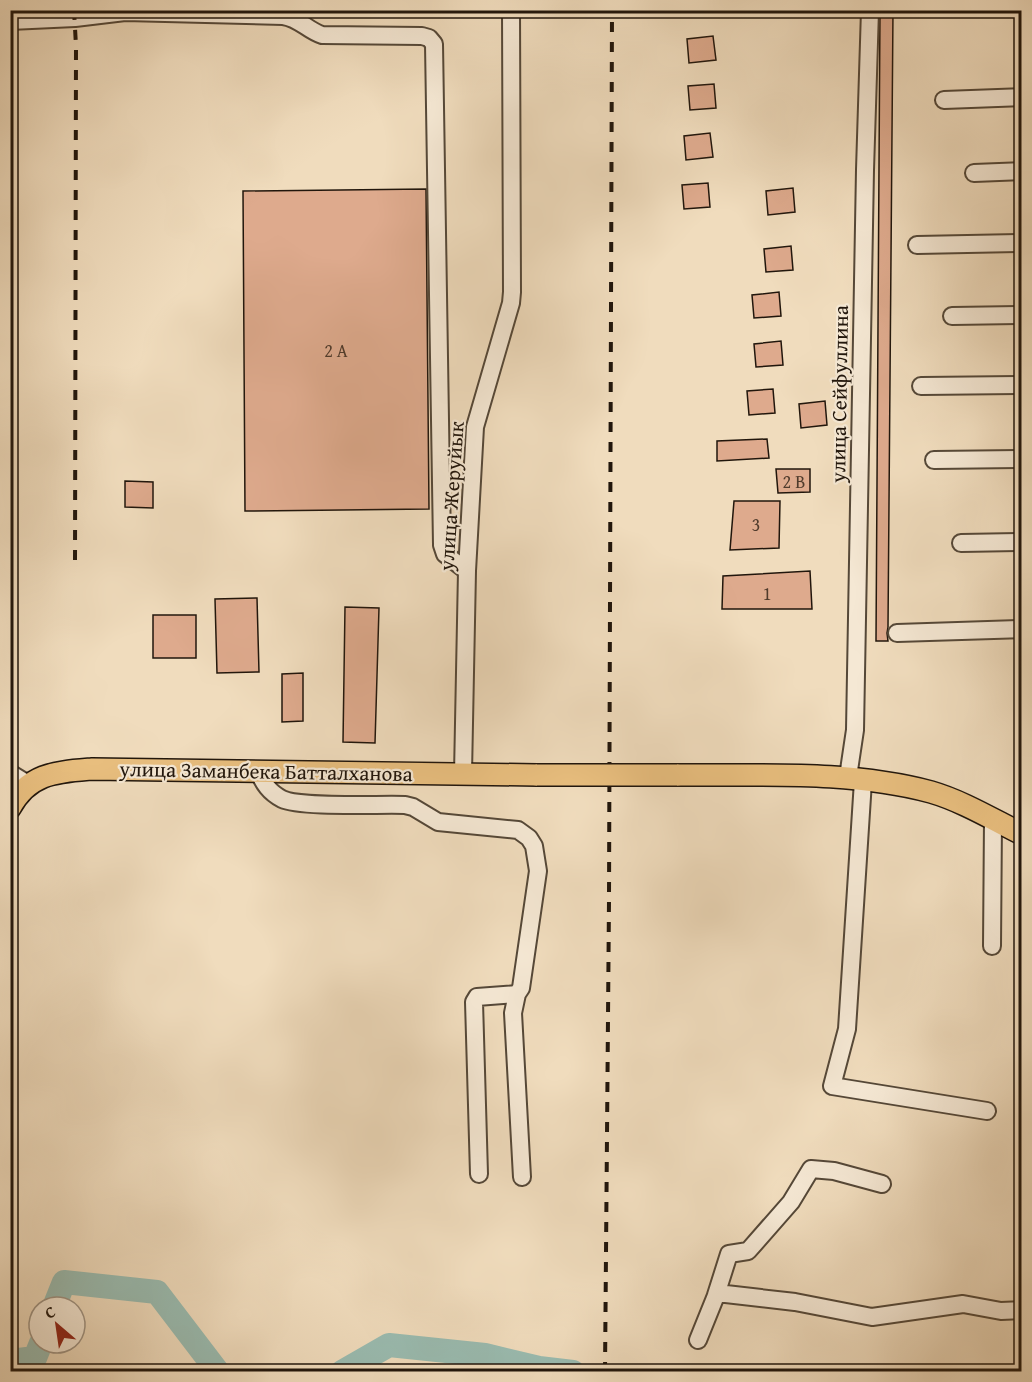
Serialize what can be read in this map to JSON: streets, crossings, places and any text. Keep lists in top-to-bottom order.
{
  "streets": {
    "main road": ["улица Заманбека Батталханова"],
    "street": ["улица Сейфуллина", "улица Жеруйык"]
  },
  "crossings": [
    ["улица Сейфуллина", "улица Заманбека Батталханова"],
    ["улица Жеруйык", "улица Заманбека Батталханова"]
  ],
  "house_numbers": [
    "2 А",
    "2 В",
    "3",
    "1"
  ],
  "north": "top left"
}
